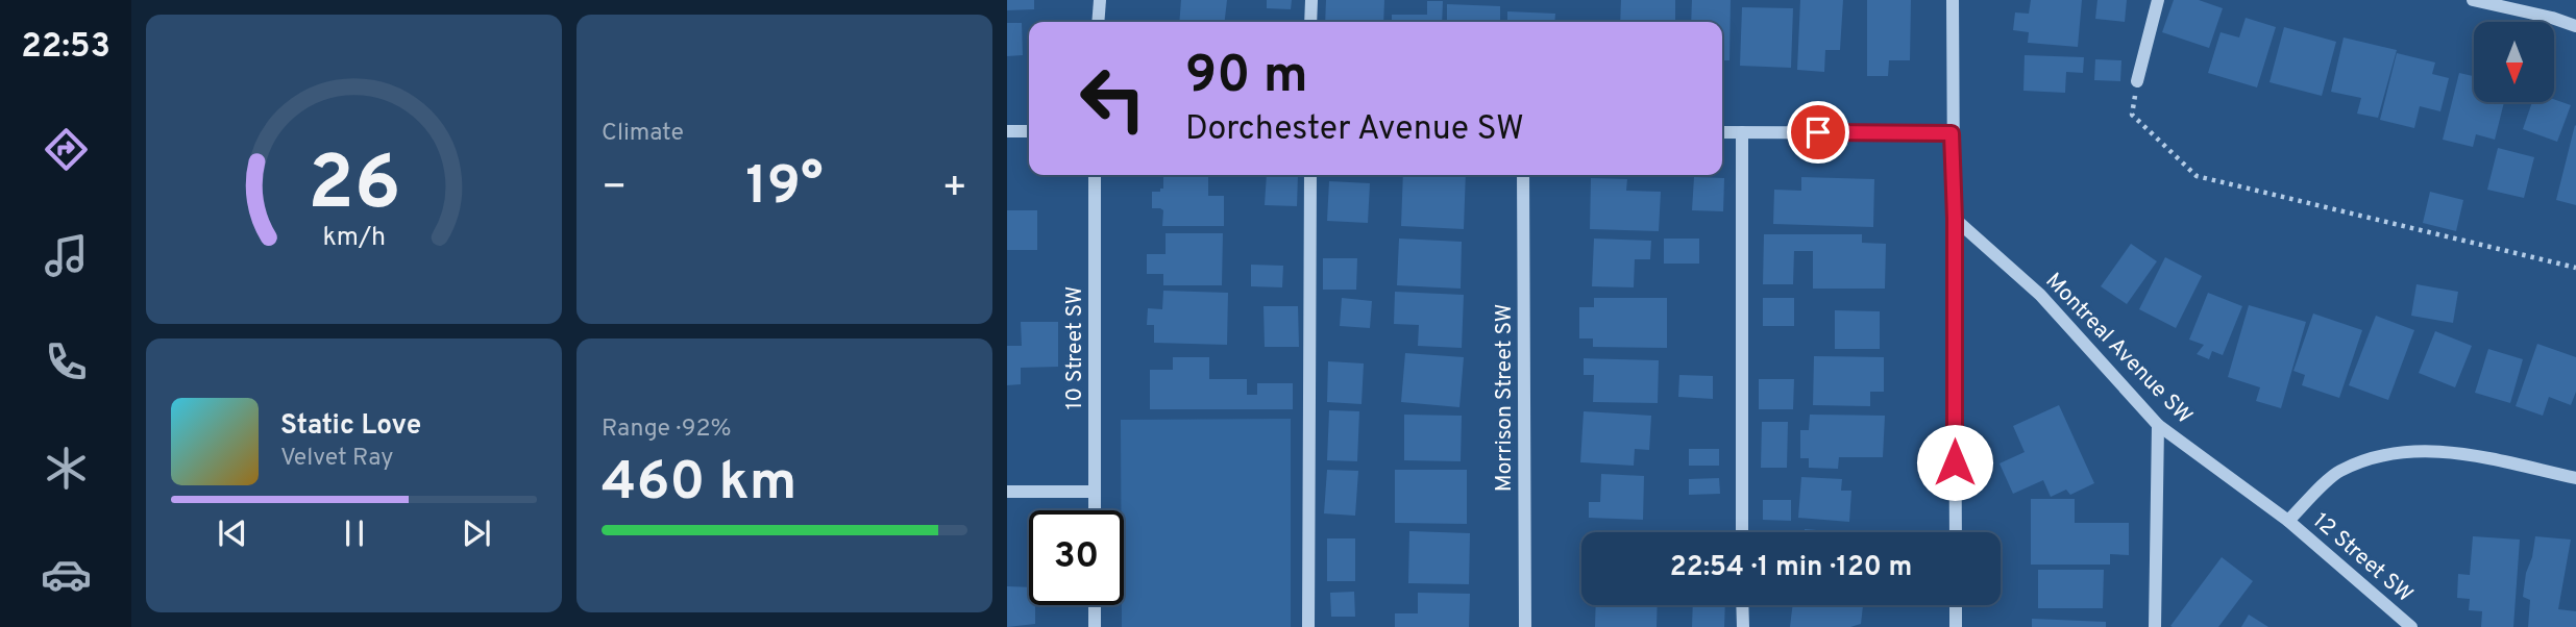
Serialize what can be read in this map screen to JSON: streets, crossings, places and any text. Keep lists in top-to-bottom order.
{
  "streets": {
    "street": [
      "10 Street SW",
      "Montreal Avenue SW",
      "Morrison Street SW",
      "12 Street SW"
    ]
  },
  "crossings": [
    ["Montreal Avenue SW", "12 Street SW"]
  ],
  "north": "bottom",
  "page": {
    "tabs": "22:53",
    "tile": [
      "Climate",
      ["Range · 92%", "460 km"]
    ],
    "turn": ["90 m", "Dorchester Avenue SW"],
    "heat": ["−", "19°", "+"],
    "song": ["Static Love", "Velvet Ray"],
    "limit": "30",
    "trip": "22:54 · 1 min · 120 m",
    "gauge": ["26", "km/h"]
  }
}
